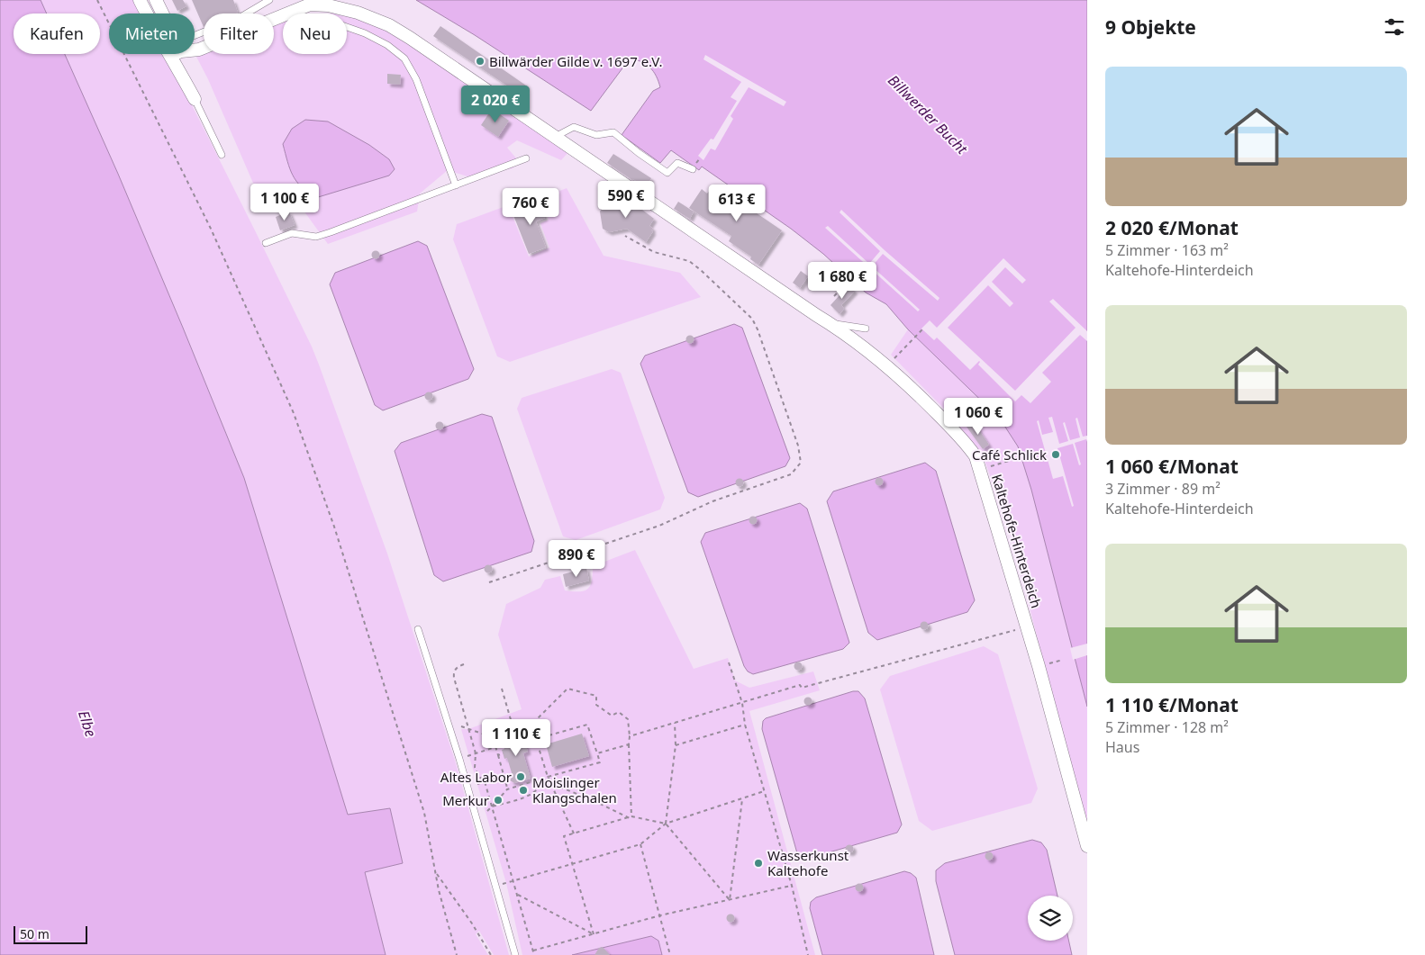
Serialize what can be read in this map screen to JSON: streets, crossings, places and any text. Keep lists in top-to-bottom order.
{
  "streets": {
    "street": ["Kaltehofe-Hinterdeich"]
  },
  "water": ["Billwerder Bucht", "Elbe"],
  "places": [
    "Billwärder Gilde v. 1697 e.V.",
    "Café Schlick",
    "Altes Labor",
    "Moislinger Klangschalen",
    "Merkur",
    "Wasserkunst Kaltehofe"
  ],
  "scale_bar": "50 m",
  "page": {
    "heading": "9 Objekte",
    "chip": [
      "Kaufen",
      "Mieten",
      "Filter",
      "Neu"
    ],
    "list": [
      {
        "name": "2 020 €/Monat",
        "note": "5 Zimmer · 163 m² · Kaltehofe-Hinterdeich"
      },
      {
        "name": "1 060 €/Monat",
        "note": "3 Zimmer · 89 m² · Kaltehofe-Hinterdeich"
      },
      {
        "name": "1 110 €/Monat",
        "note": "5 Zimmer · 128 m² · Haus"
      }
    ],
    "price": [
      "2 020 €",
      "590 €",
      "1 100 €",
      "613 €",
      "760 €",
      "1 680 €",
      "1 060 €",
      "890 €",
      "1 110 €"
    ],
    "scale": "50 m"
  }
}
